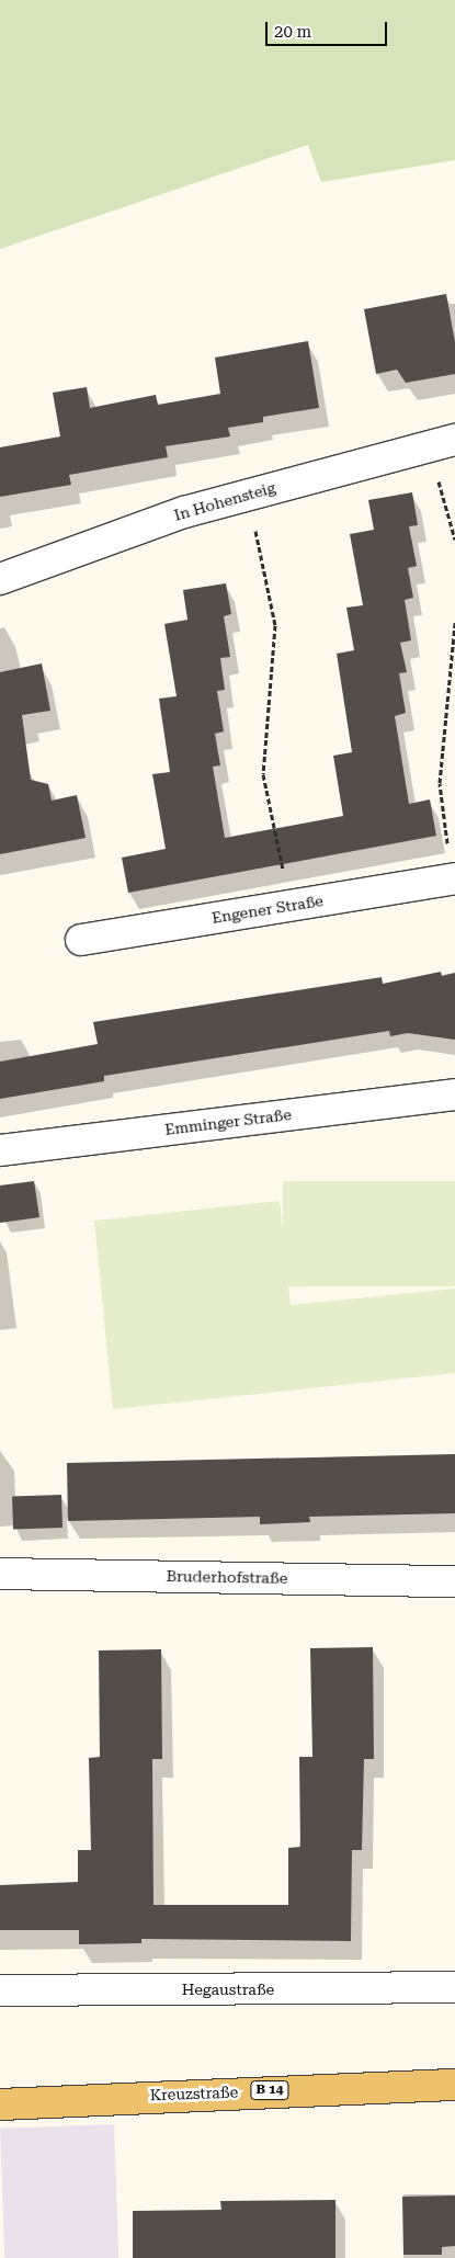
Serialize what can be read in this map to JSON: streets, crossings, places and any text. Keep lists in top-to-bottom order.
{
  "streets": {
    "main road": ["B 14", "Kreuzstraße"],
    "street": [
      "In Hohensteig",
      "Engener Straße",
      "Emminger Straße",
      "Bruderhofstraße",
      "Hegaustraße"
    ]
  },
  "scale_bar": "20 m"
}
